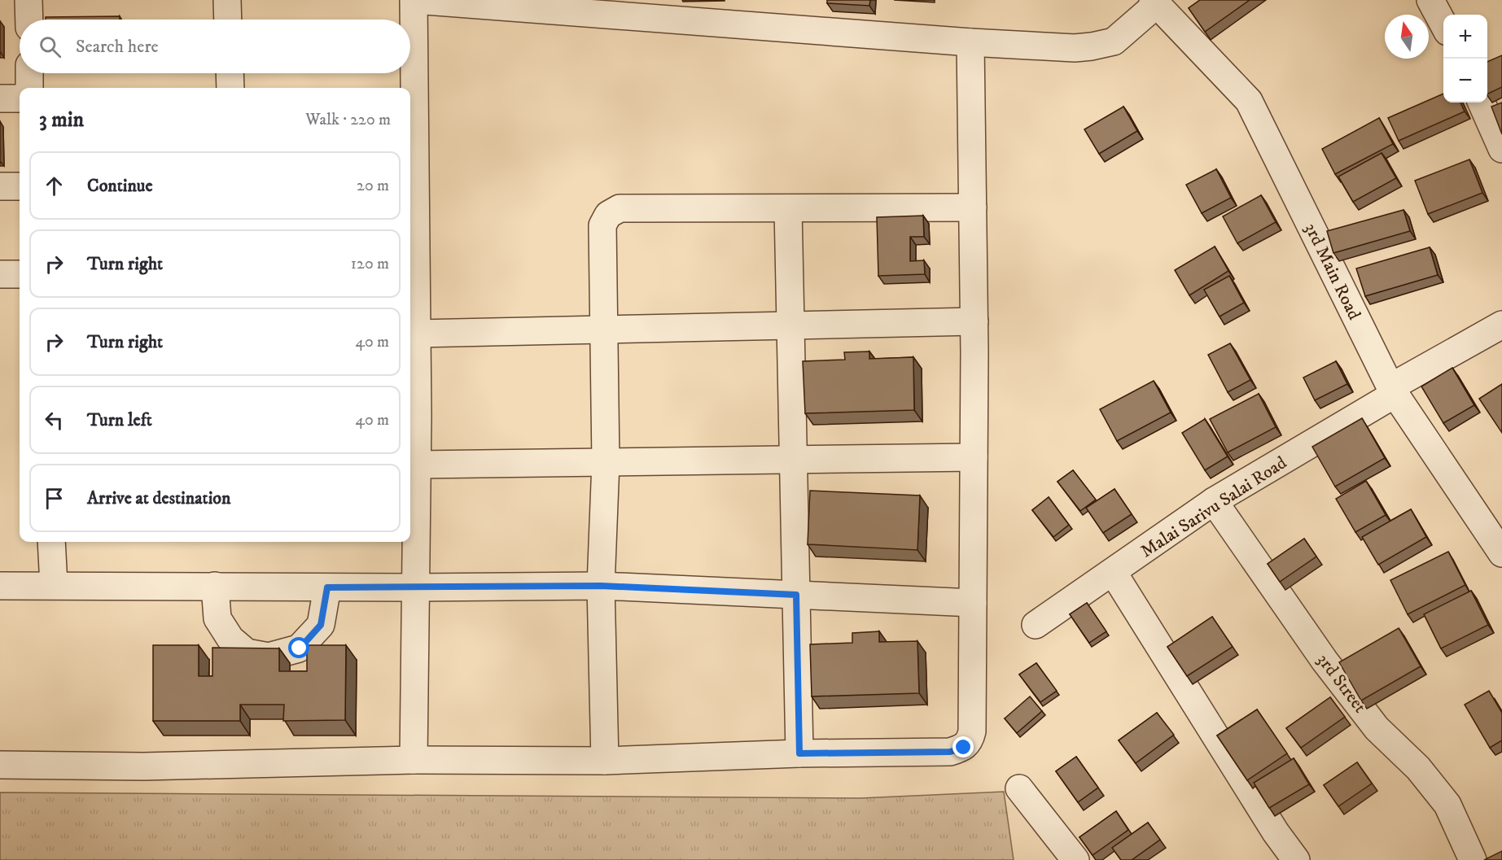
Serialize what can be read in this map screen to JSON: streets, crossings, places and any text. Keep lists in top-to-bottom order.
{
  "streets": {
    "street": ["3rd Main Road", "Malai Sarivu Salai Road", "3rd Street"]
  },
  "crossings": [
    ["3rd Main Road", "Malai Sarivu Salai Road"],
    ["Malai Sarivu Salai Road", "3rd Street"]
  ],
  "north": "top",
  "page": {
    "map_buttons": ["+", "−"],
    "search": "Search here",
    "heading": ["3 min", "Walk · 220 m"],
    "list": [
      ["Continue", "20 m"],
      ["Turn right", "120 m"],
      ["Turn right", "40 m"],
      ["Turn left", "40 m"],
      "Arrive at destination"
    ]
  }
}
